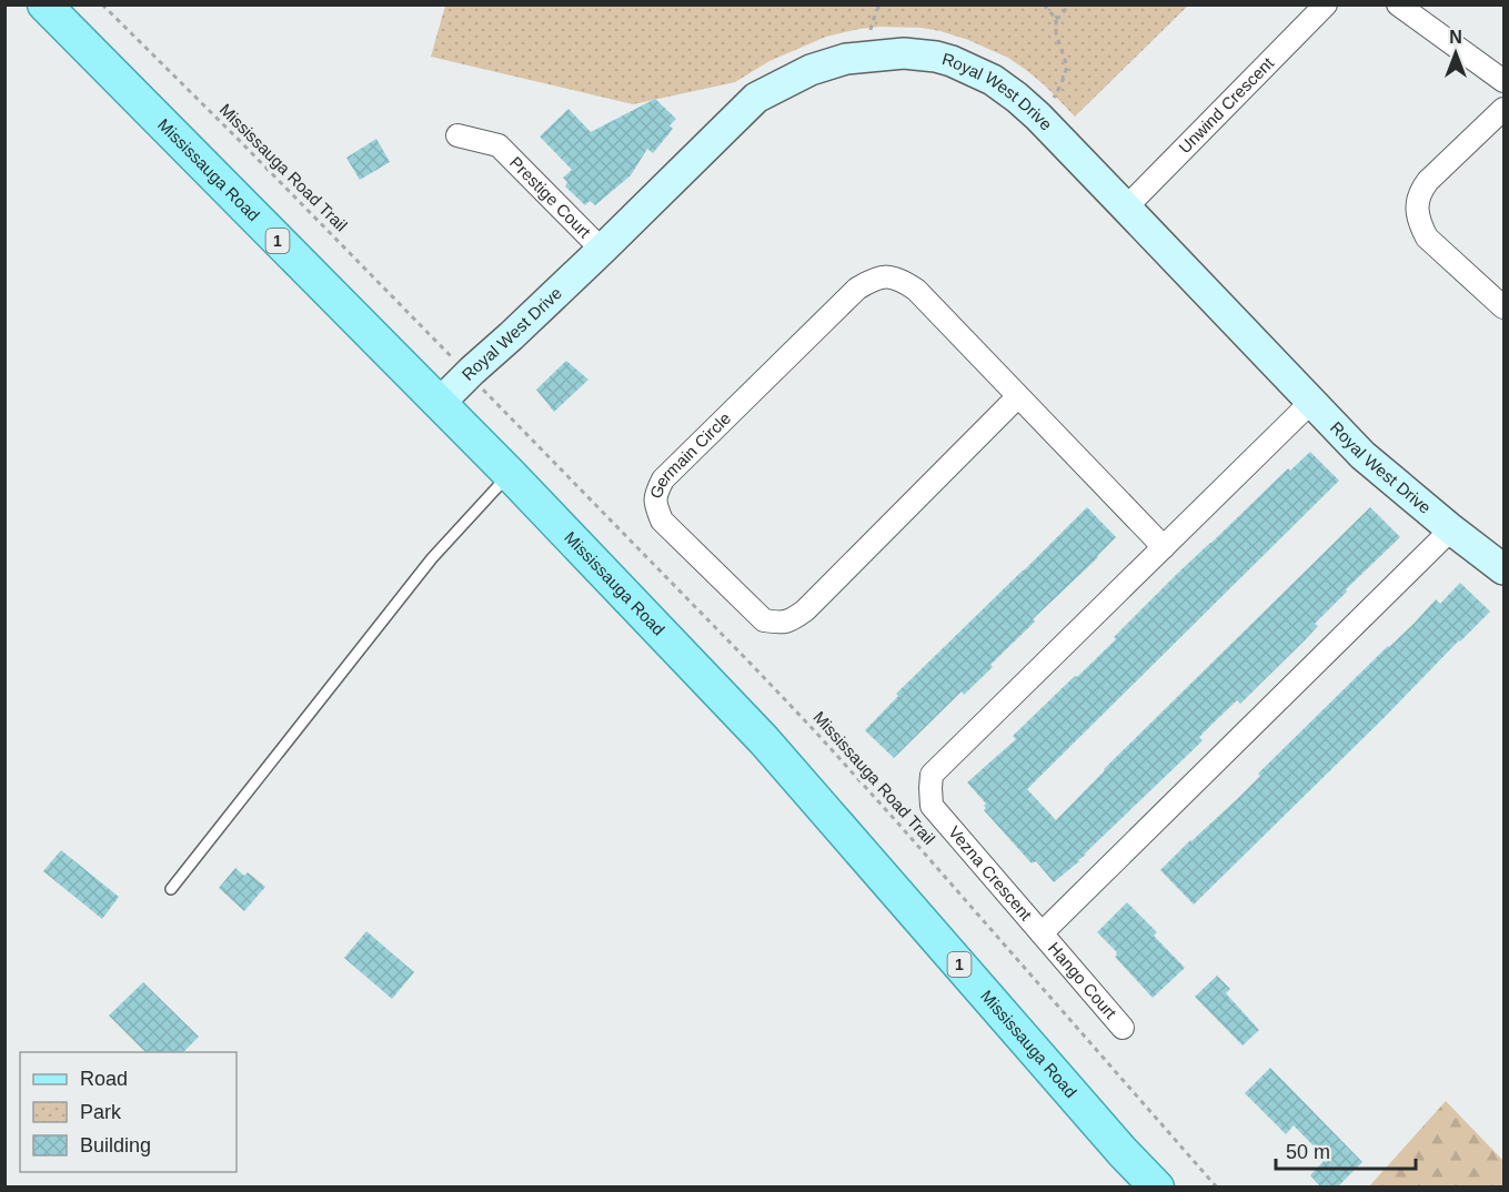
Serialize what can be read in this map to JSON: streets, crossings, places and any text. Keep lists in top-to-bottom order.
{
  "streets": {
    "main road": ["Mississauga Road", "1"],
    "street": [
      "Royal West Drive",
      "Unwind Crescent",
      "Prestige Court",
      "Germain Circle",
      "Vezna Crescent",
      "Hango Court"
    ],
    "path": ["Mississauga Road Trail"]
  },
  "crossings": [
    ["Royal West Drive", "Unwind Crescent"],
    ["Royal West Drive", "Mississauga Road"],
    ["Royal West Drive", "Prestige Court"],
    ["Royal West Drive", "Vezna Crescent"],
    ["Germain Circle", "Vezna Crescent"],
    ["Vezna Crescent", "Hango Court"]
  ],
  "legend": ["Road", "Park", "Building"],
  "scale_bar": "50 m",
  "north": "top"
}
